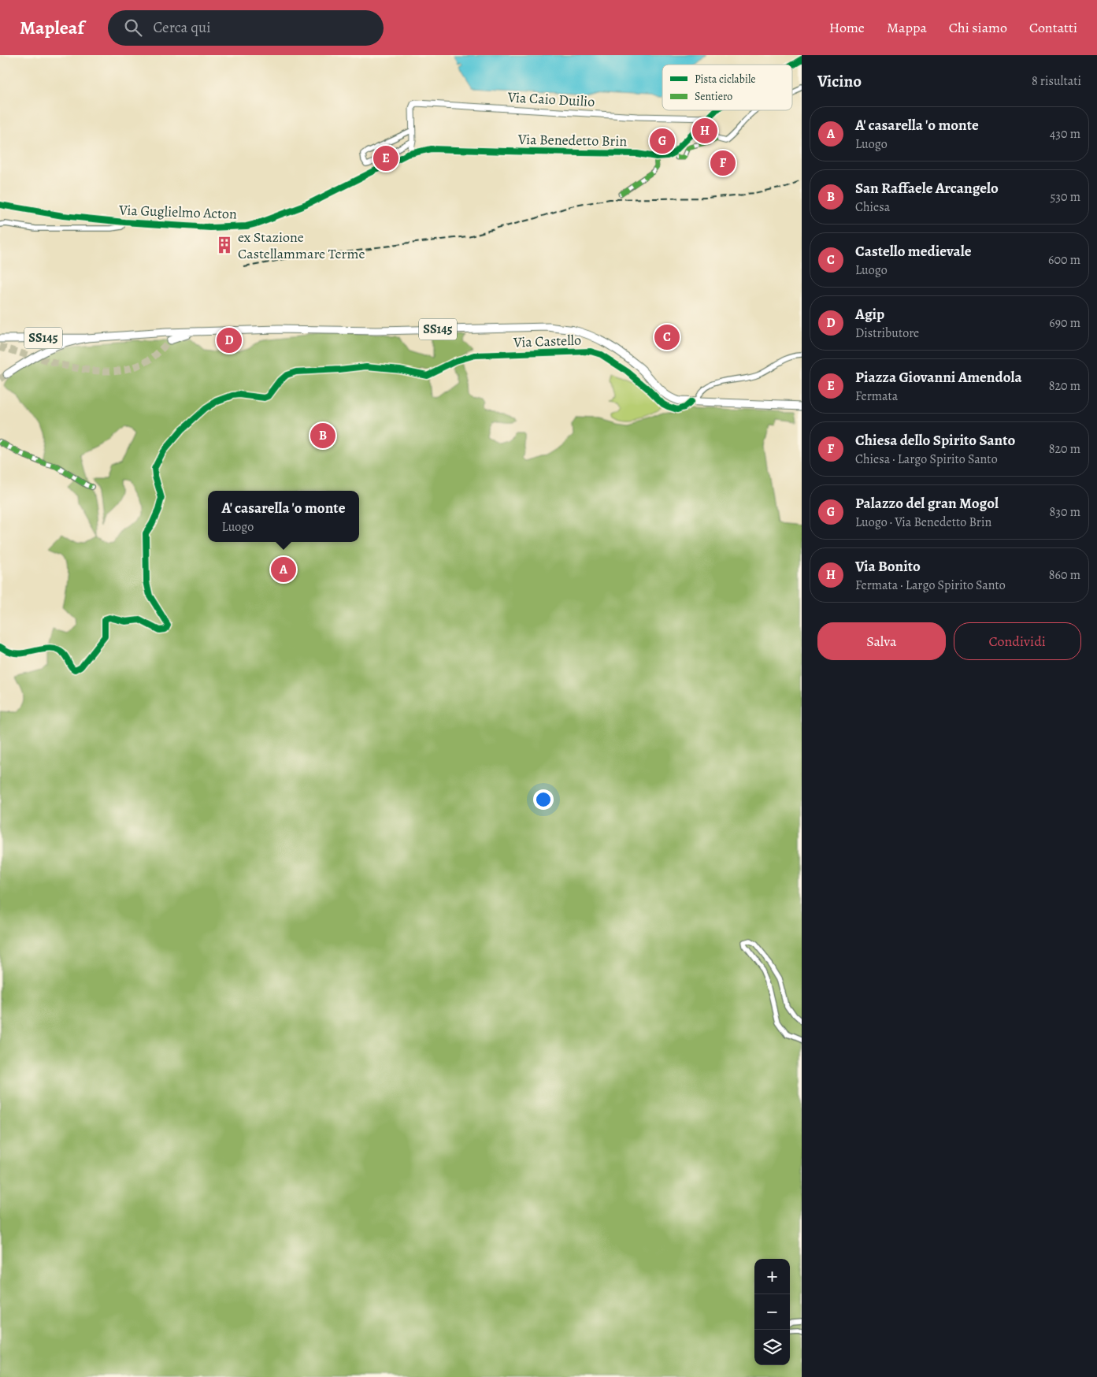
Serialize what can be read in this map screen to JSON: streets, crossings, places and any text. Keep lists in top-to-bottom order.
{
  "streets": {
    "main road": ["SS145"],
    "street": [
      "Via Caio Duilio",
      "Via Benedetto Brin",
      "Via Guglielmo Acton",
      "Via Castello"
    ]
  },
  "crossings": [
    ["Via Caio Duilio", "Via Benedetto Brin"],
    ["Via Caio Duilio", "Via Guglielmo Acton"],
    ["Via Benedetto Brin", "Via Guglielmo Acton"],
    ["SS145", "Via Castello"]
  ],
  "places": {
    "building": ["ex Stazione Castellammare Terme"]
  },
  "legend": ["Pista ciclabile", "Sentiero"],
  "page": {
    "header": "Mapleaf",
    "search": "Cerca qui",
    "nav": [
      "Home",
      "Mappa",
      "Chi siamo",
      "Contatti"
    ],
    "heading": ["Vicino", "8 risultati"],
    "list": [
      {
        "mark": "A",
        "name": "A' casarella 'o monte",
        "note": "Luogo",
        "value": "430 m"
      },
      {
        "mark": "B",
        "name": "San Raffaele Arcangelo",
        "note": "Chiesa",
        "value": "530 m"
      },
      {
        "mark": "C",
        "name": "Castello medievale",
        "note": "Luogo",
        "value": "600 m"
      },
      {
        "mark": "D",
        "name": "Agip",
        "note": "Distributore",
        "value": "690 m"
      },
      {
        "mark": "E",
        "name": "Piazza Giovanni Amendola",
        "note": "Fermata",
        "value": "820 m"
      },
      {
        "mark": "F",
        "name": "Chiesa dello Spirito Santo",
        "note": "Chiesa · Largo Spirito Santo",
        "value": "820 m"
      },
      {
        "mark": "G",
        "name": "Palazzo del gran Mogol",
        "note": "Luogo · Via Benedetto Brin",
        "value": "830 m"
      },
      {
        "mark": "H",
        "name": "Via Bonito",
        "note": "Fermata · Largo Spirito Santo",
        "value": "860 m"
      }
    ],
    "pins": [
      "H",
      "G",
      "E",
      "F",
      "C",
      "D",
      "B",
      "A"
    ],
    "popup": ["A' casarella 'o monte", "Luogo"],
    "buttons": ["Salva", "Condividi"],
    "map_buttons": ["+", "−"]
  }
}
